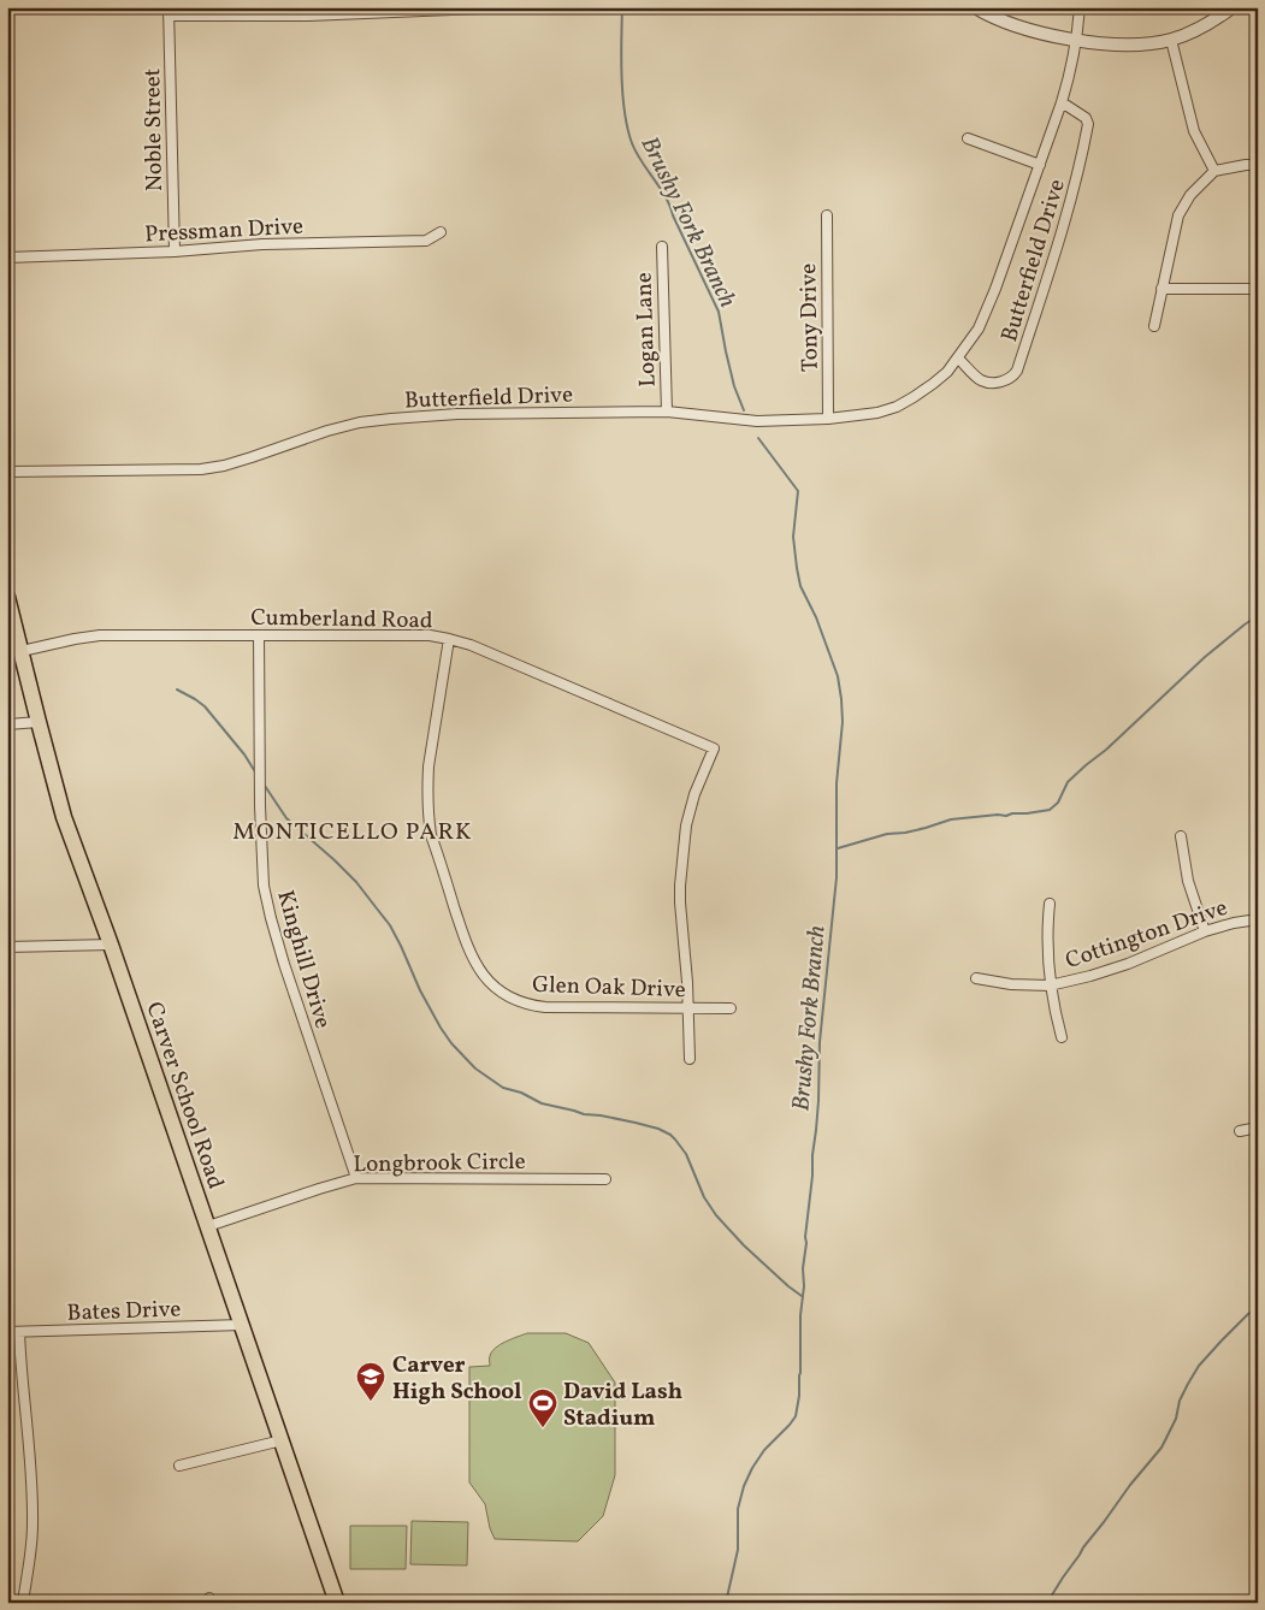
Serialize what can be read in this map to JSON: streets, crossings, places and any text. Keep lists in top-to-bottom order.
{
  "streets": {
    "main road": ["Carver School Road"],
    "street": [
      "Noble Street",
      "Pressman Drive",
      "Butterfield Drive",
      "Tony Drive",
      "Logan Lane",
      "Cumberland Road",
      "Cottington Drive",
      "Kinghill Drive",
      "Glen Oak Drive",
      "Longbrook Circle",
      "Bates Drive"
    ]
  },
  "crossings": [
    ["Noble Street", "Pressman Drive"],
    ["Butterfield Drive", "Tony Drive"],
    ["Butterfield Drive", "Logan Lane"],
    ["Cumberland Road", "Kinghill Drive"],
    ["Cumberland Road", "Glen Oak Drive"],
    ["Cumberland Road", "Carver School Road"],
    ["Kinghill Drive", "Longbrook Circle"],
    ["Carver School Road", "Longbrook Circle"],
    ["Carver School Road", "Bates Drive"]
  ],
  "districts": ["MONTICELLO PARK"],
  "water": ["Brushy Fork Branch"],
  "places": {
    "school or university": ["Carver High School"],
    "sports": ["David Lash Stadium"]
  }
}
